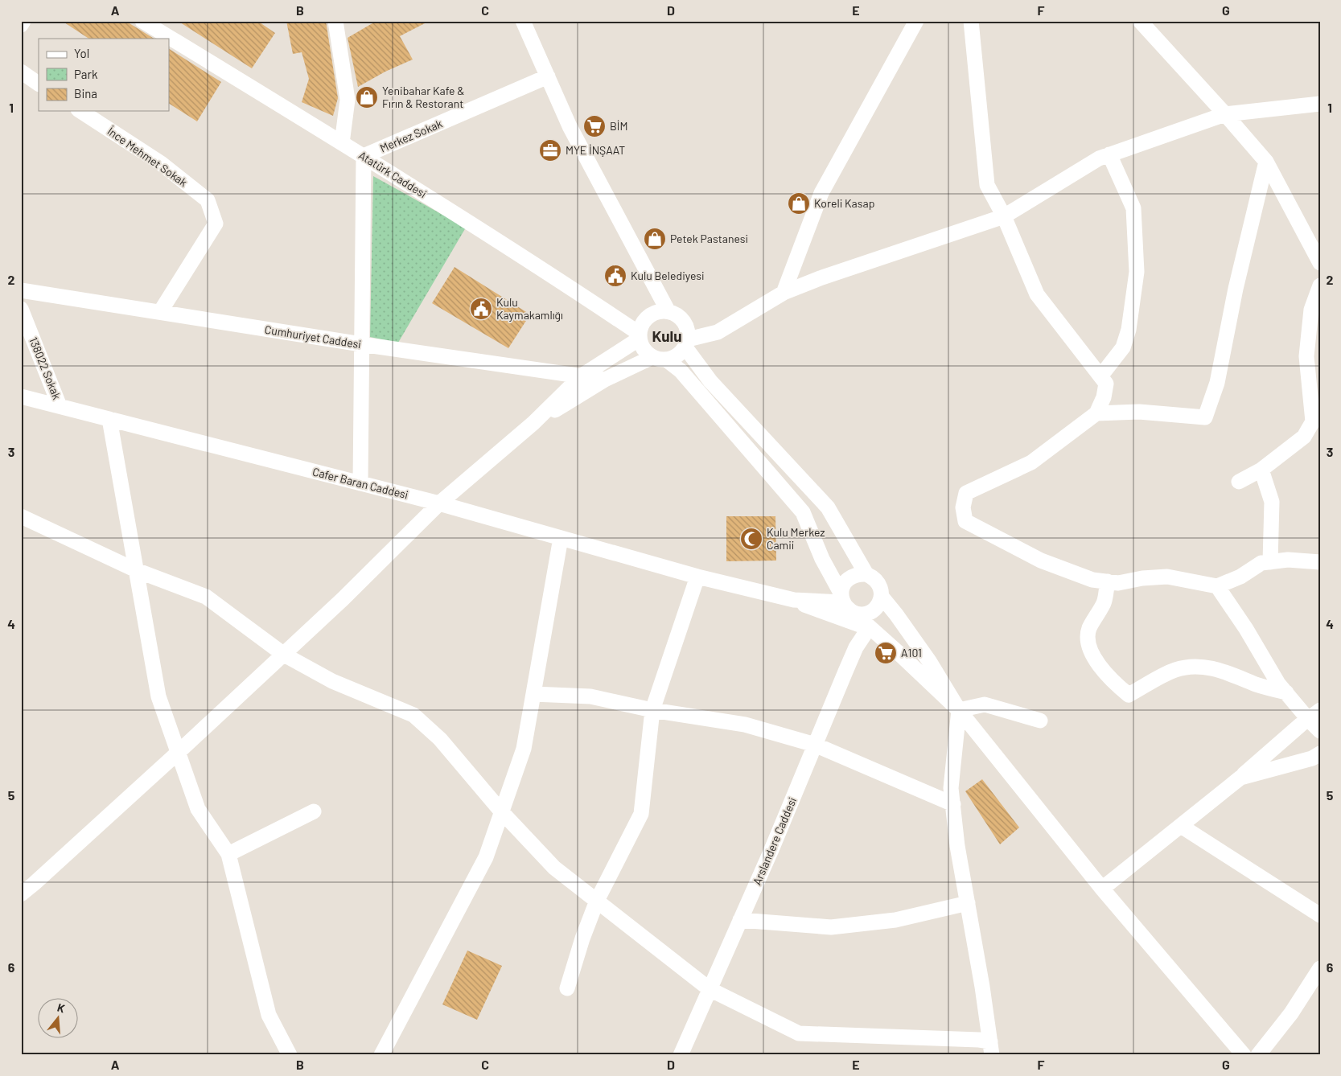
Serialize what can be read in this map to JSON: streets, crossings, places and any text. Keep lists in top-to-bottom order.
{
  "streets": {
    "street": [
      "Merkez Sokak",
      "İnce Mehmet Sokak",
      "Atatürk Caddesi",
      "Cumhuriyet Caddesi",
      "138022 Sokak",
      "Cafer Baran Caddesi",
      "Arslandere Caddesi"
    ]
  },
  "crossings": [
    ["Merkez Sokak", "Atatürk Caddesi"],
    ["İnce Mehmet Sokak", "Cumhuriyet Caddesi"],
    ["138022 Sokak", "Cafer Baran Caddesi"]
  ],
  "districts": ["Kulu"],
  "places": {
    "shop": ["Yenibahar Kafe & Fırın & Restorant", "Koreli Kasap", "Petek Pastanesi"],
    "supermarket": ["BİM", "A101"],
    "office": ["MYE İNŞAAT"],
    "public building": ["Kulu Belediyesi", "Kulu Kaymakamlığı"],
    "mosque": ["Kulu Merkez Camii"]
  },
  "legend": ["Yol", "Park", "Bina"],
  "north": "top",
  "grid": {
    "columns": [
      "A",
      "B",
      "C",
      "D",
      "E",
      "F",
      "G"
    ],
    "rows": [
      "1",
      "2",
      "3",
      "4",
      "5",
      "6"
    ]
  }
}
